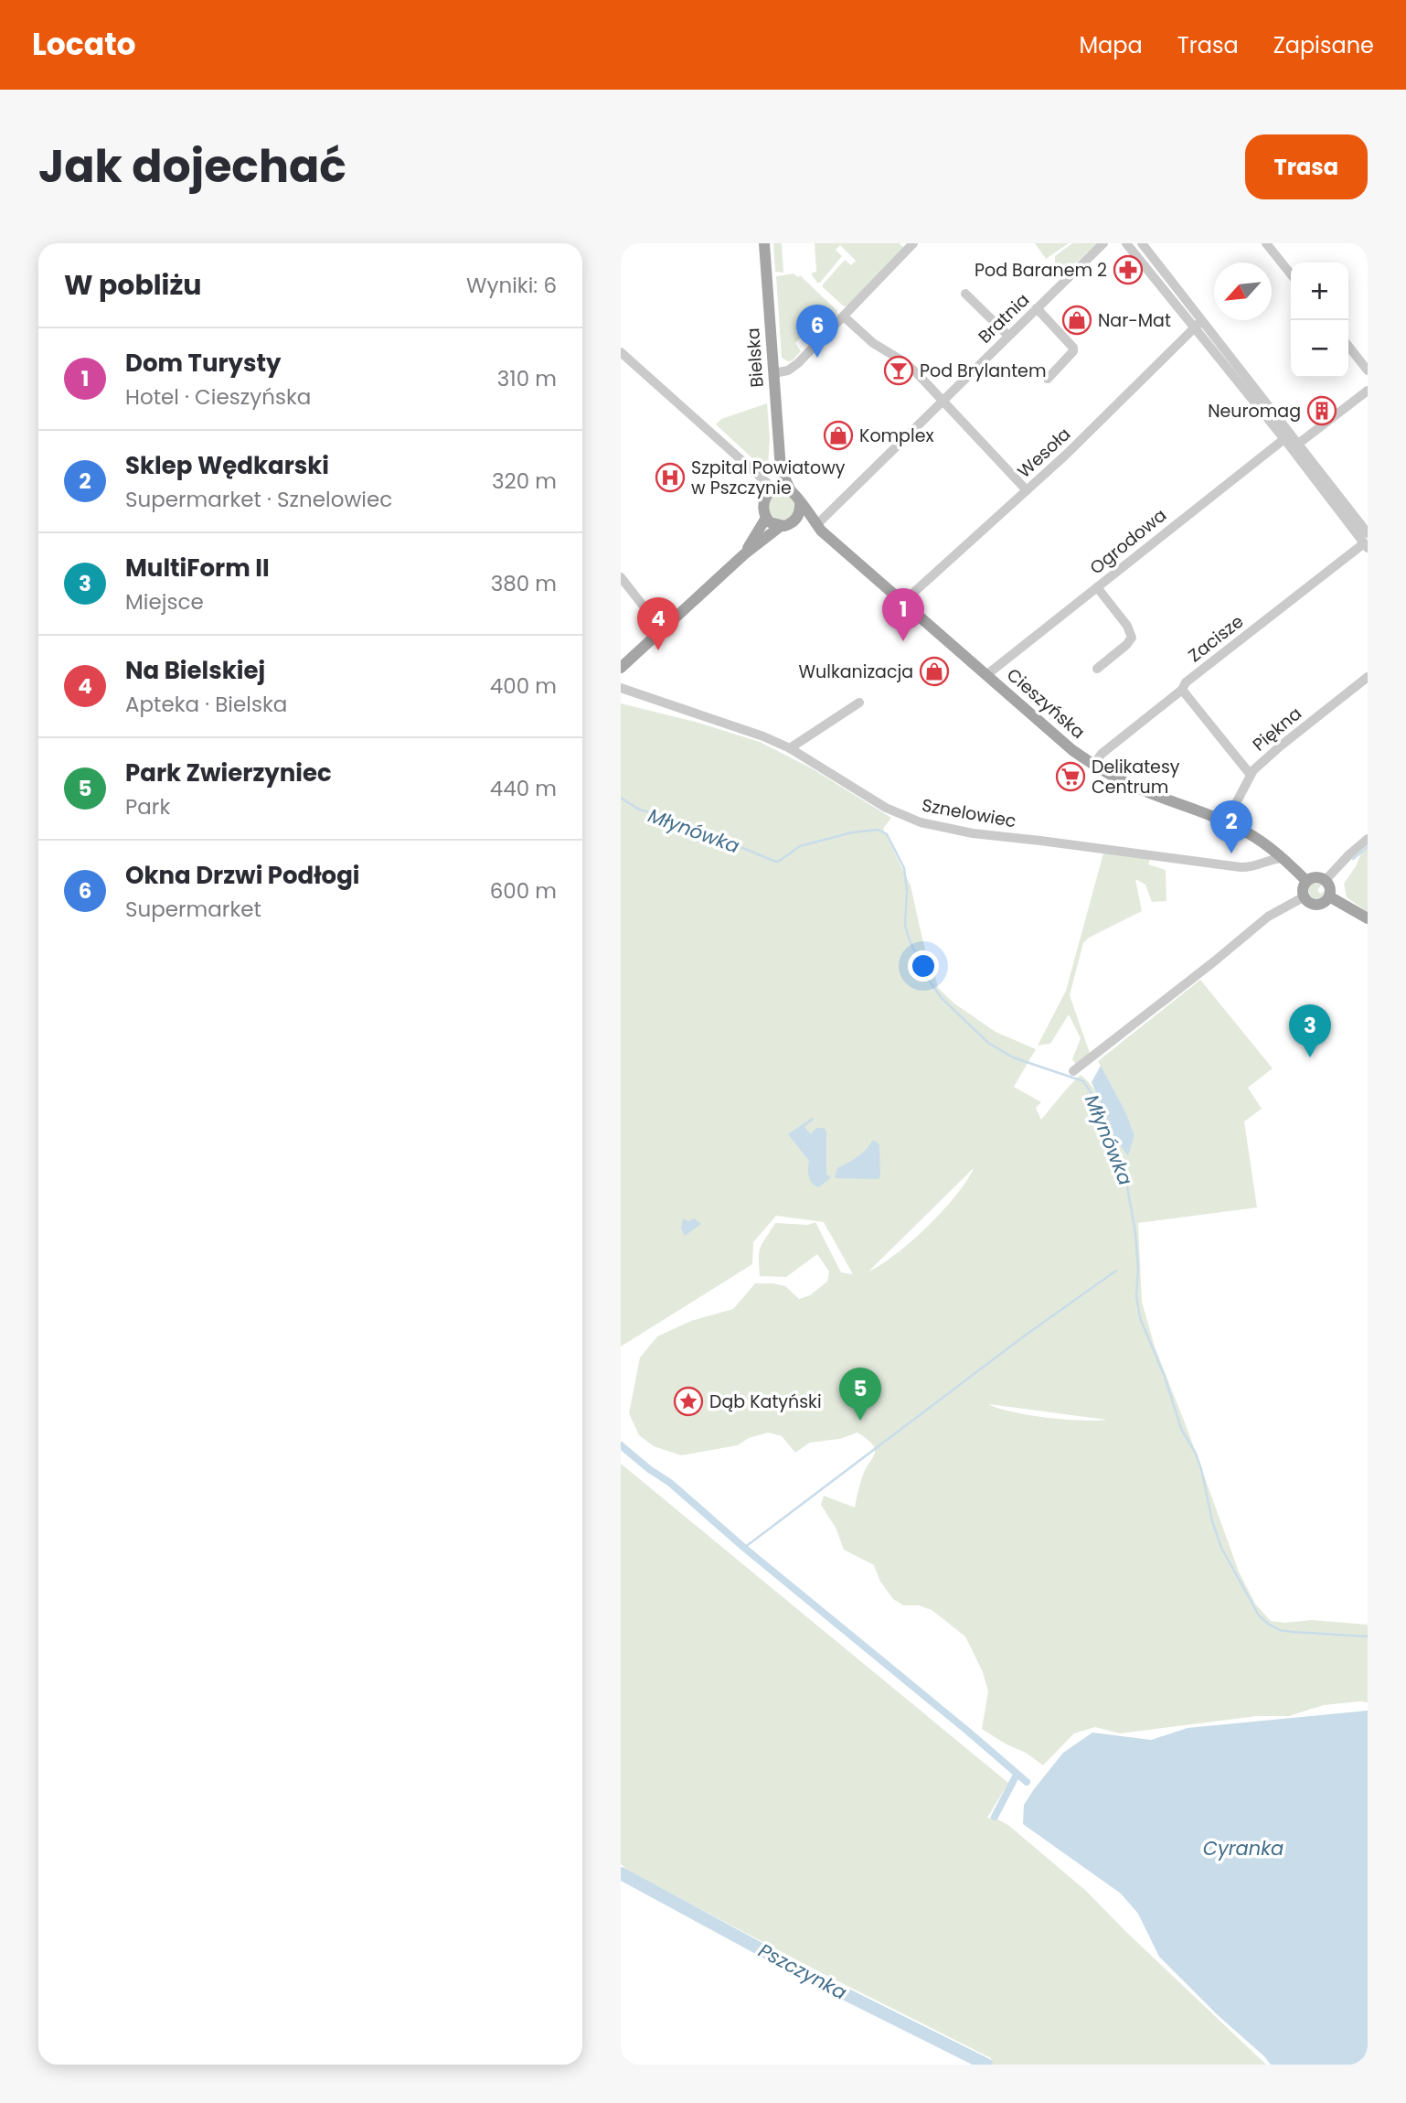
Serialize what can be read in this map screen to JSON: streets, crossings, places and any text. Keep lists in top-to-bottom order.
{
  "streets": {
    "main road": ["Bielska", "Cieszyńska"],
    "street": [
      "Bratnia",
      "Wesoła",
      "Ogrodowa",
      "Zacisze",
      "Piękna",
      "Sznelowiec"
    ]
  },
  "crossings": [
    ["Bratnia", "Cieszyńska"],
    ["Bielska", "Cieszyńska"],
    ["Wesoła", "Cieszyńska"],
    ["Ogrodowa", "Cieszyńska"],
    ["Zacisze", "Cieszyńska"],
    ["Cieszyńska", "Piękna"],
    ["Cieszyńska", "Sznelowiec"]
  ],
  "water": ["Młynówka", "Cyranka", "Pszczynka"],
  "places": {
    "pharmacy": ["Pod Baranem 2"],
    "shop": ["Nar-Mat", "Komplex", "Wulkanizacja"],
    "bar": ["Pod Brylantem"],
    "building": ["Neuromag"],
    "hospital": ["Szpital Powiatowy w Pszczynie"],
    "supermarket": ["Delikatesy Centrum"],
    "place": ["Dąb Katyński"]
  },
  "north": "bottom left",
  "page": {
    "header": "Locato",
    "nav": ["Mapa", "Trasa", "Zapisane"],
    "title": "Jak dojechać",
    "buttons": "Trasa",
    "heading": ["W pobliżu", "Wyniki: 6"],
    "map_buttons": ["+", "−"],
    "pins": [
      "6",
      "1",
      "4",
      "2",
      "3",
      "5"
    ],
    "list": [
      {
        "mark": "1",
        "name": "Dom Turysty",
        "note": "Hotel · Cieszyńska",
        "value": "310 m"
      },
      {
        "mark": "2",
        "name": "Sklep Wędkarski",
        "note": "Supermarket · Sznelowiec",
        "value": "320 m"
      },
      {
        "mark": "3",
        "name": "MultiForm II",
        "note": "Miejsce",
        "value": "380 m"
      },
      {
        "mark": "4",
        "name": "Na Bielskiej",
        "note": "Apteka · Bielska",
        "value": "400 m"
      },
      {
        "mark": "5",
        "name": "Park Zwierzyniec",
        "note": "Park",
        "value": "440 m"
      },
      {
        "mark": "6",
        "name": "Okna Drzwi Podłogi",
        "note": "Supermarket",
        "value": "600 m"
      }
    ]
  }
}
